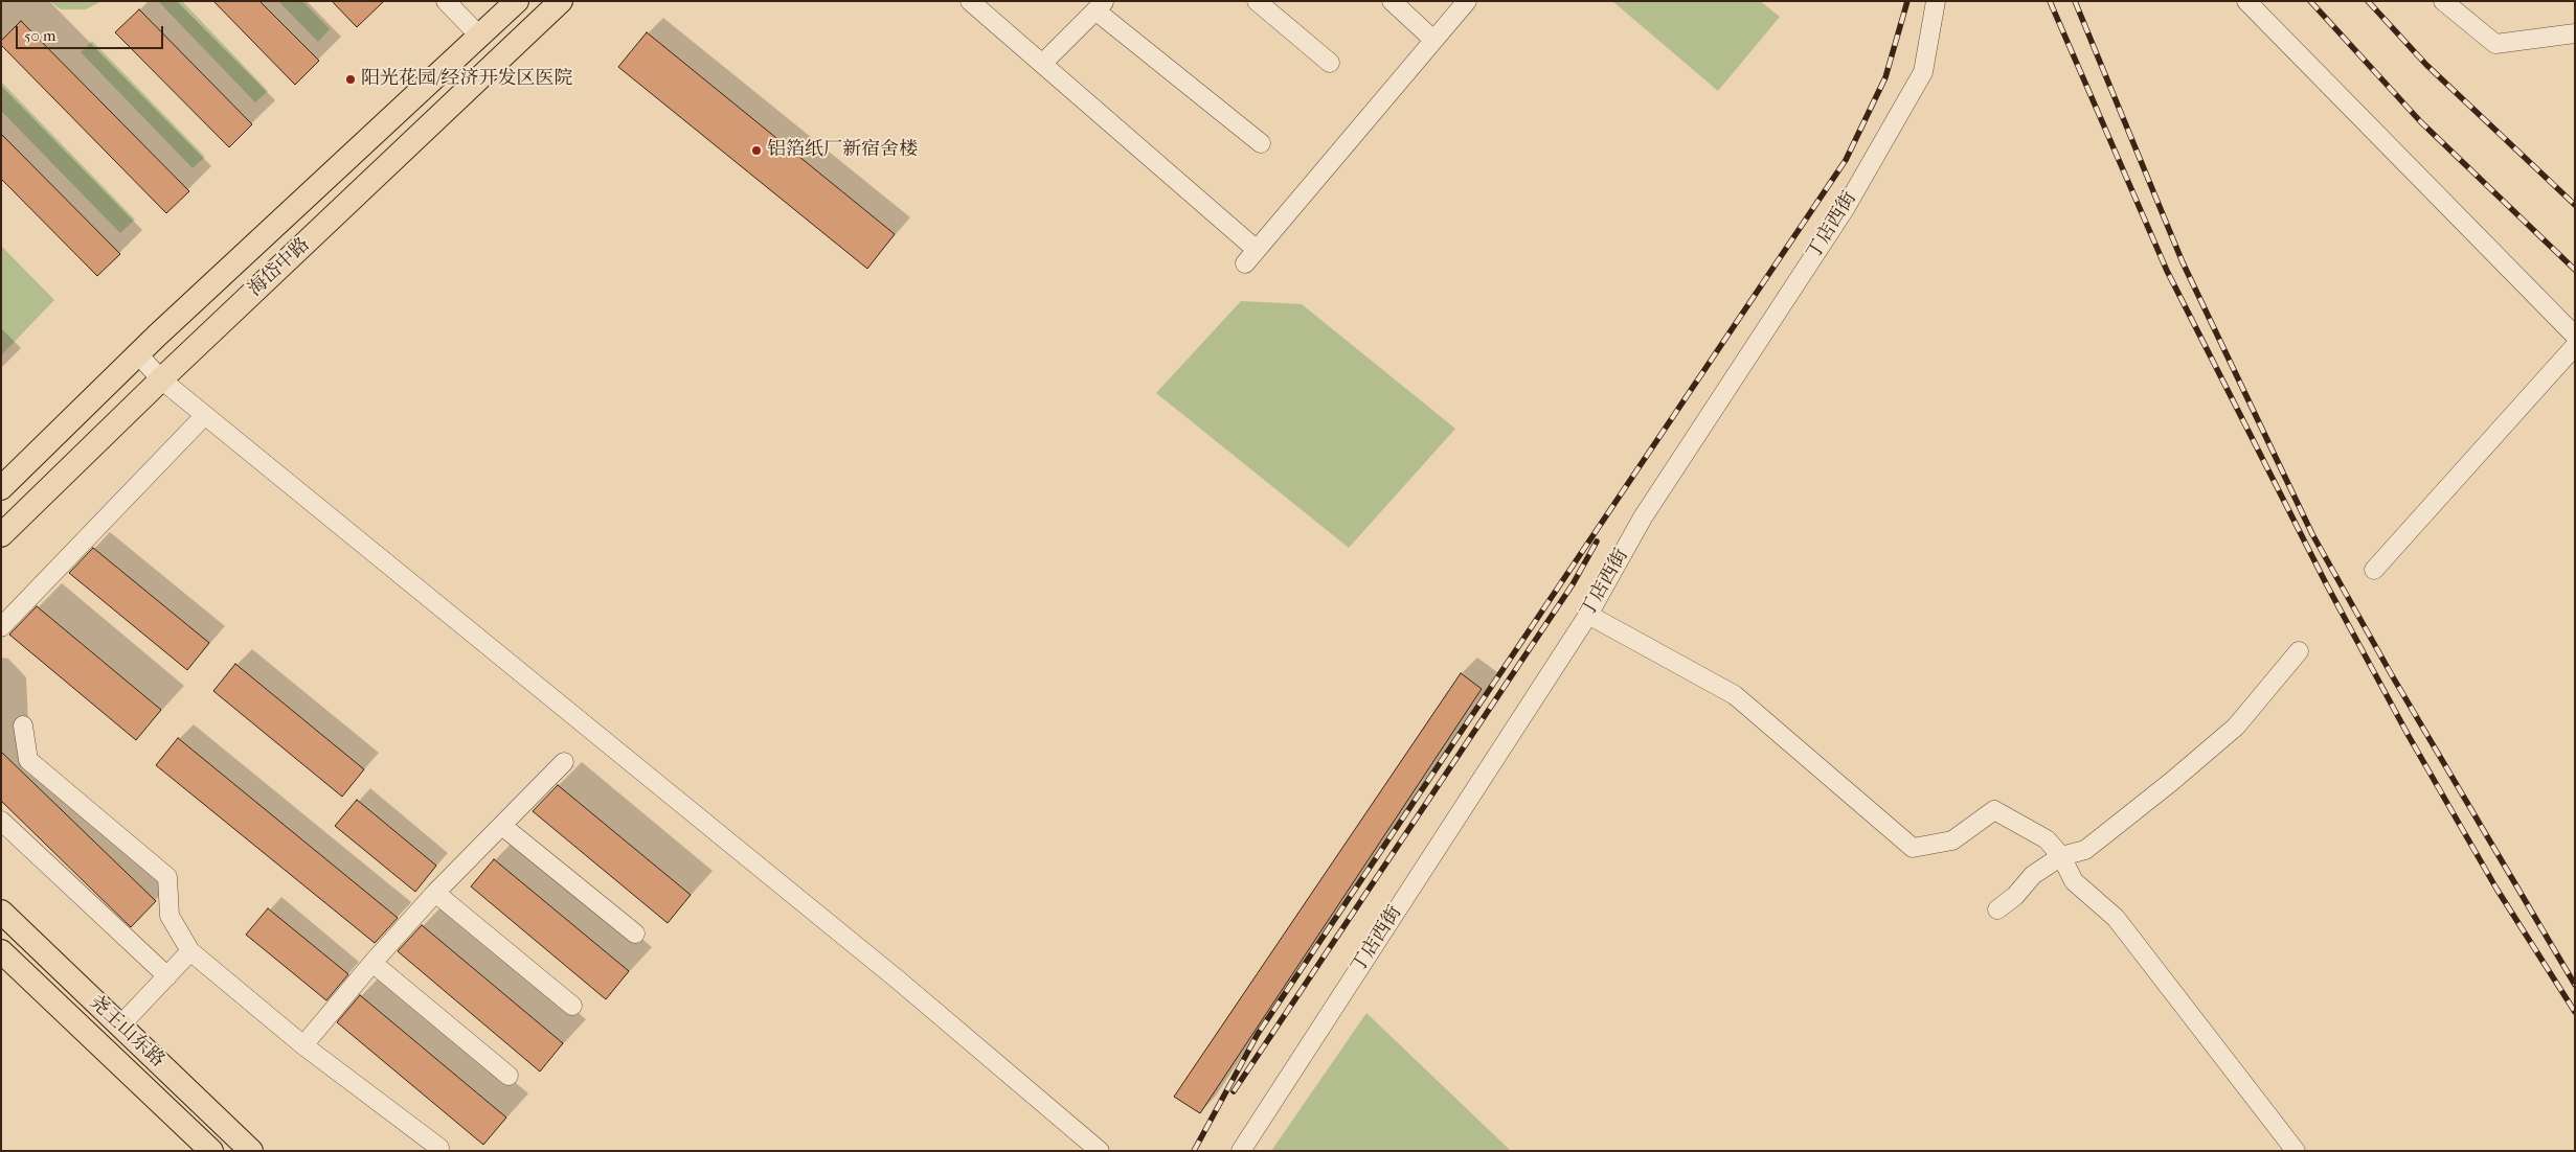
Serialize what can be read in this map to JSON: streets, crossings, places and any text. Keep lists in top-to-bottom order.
{
  "streets": {
    "main road": ["海岱中路", "尧王山东路"],
    "street": ["丁店西街"]
  },
  "places": ["阳光花园/经济开发区医院", "铝箔纸厂新宿舍楼"],
  "scale_bar": "50 m"
}
